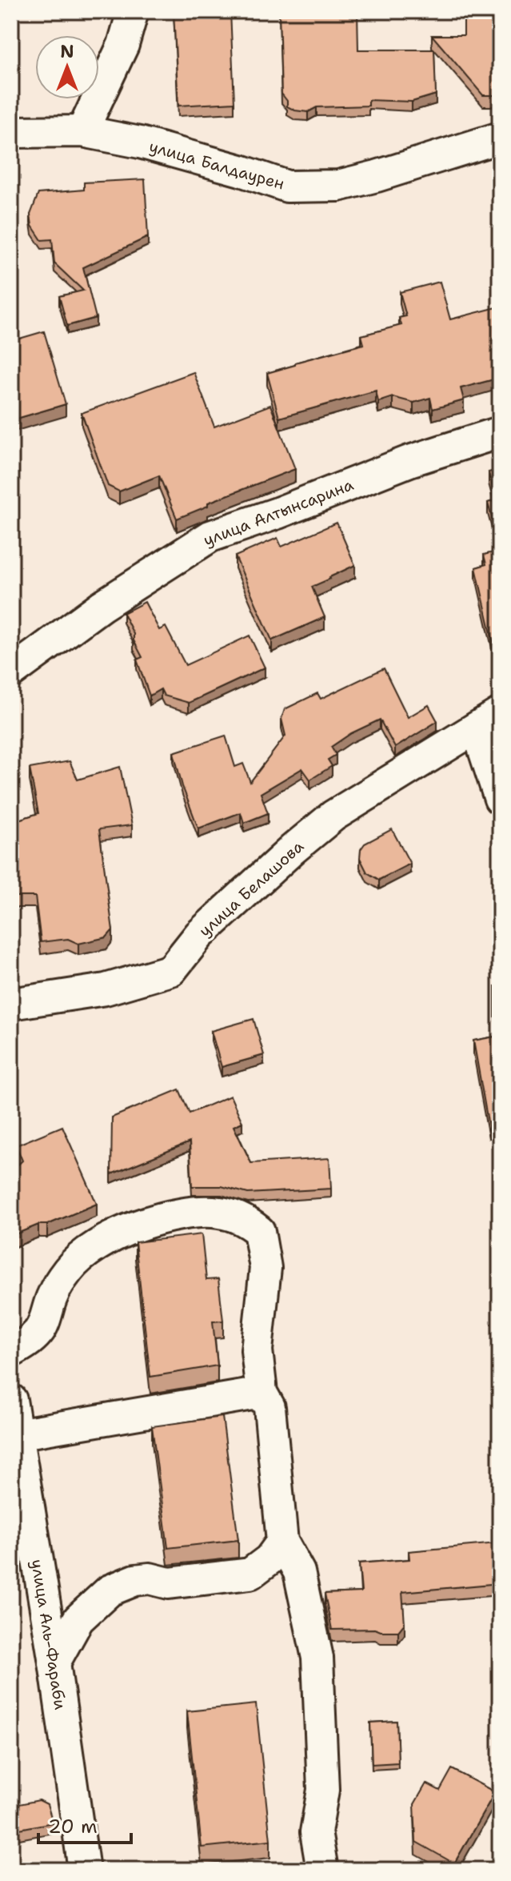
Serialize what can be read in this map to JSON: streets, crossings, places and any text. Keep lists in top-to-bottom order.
{
  "streets": {
    "street": [
      "улица Балдаурен",
      "улица Алтынсарина",
      "улица Белашова",
      "улица Аль-Фараби"
    ]
  },
  "scale_bar": "20 m",
  "north": "top"
}
